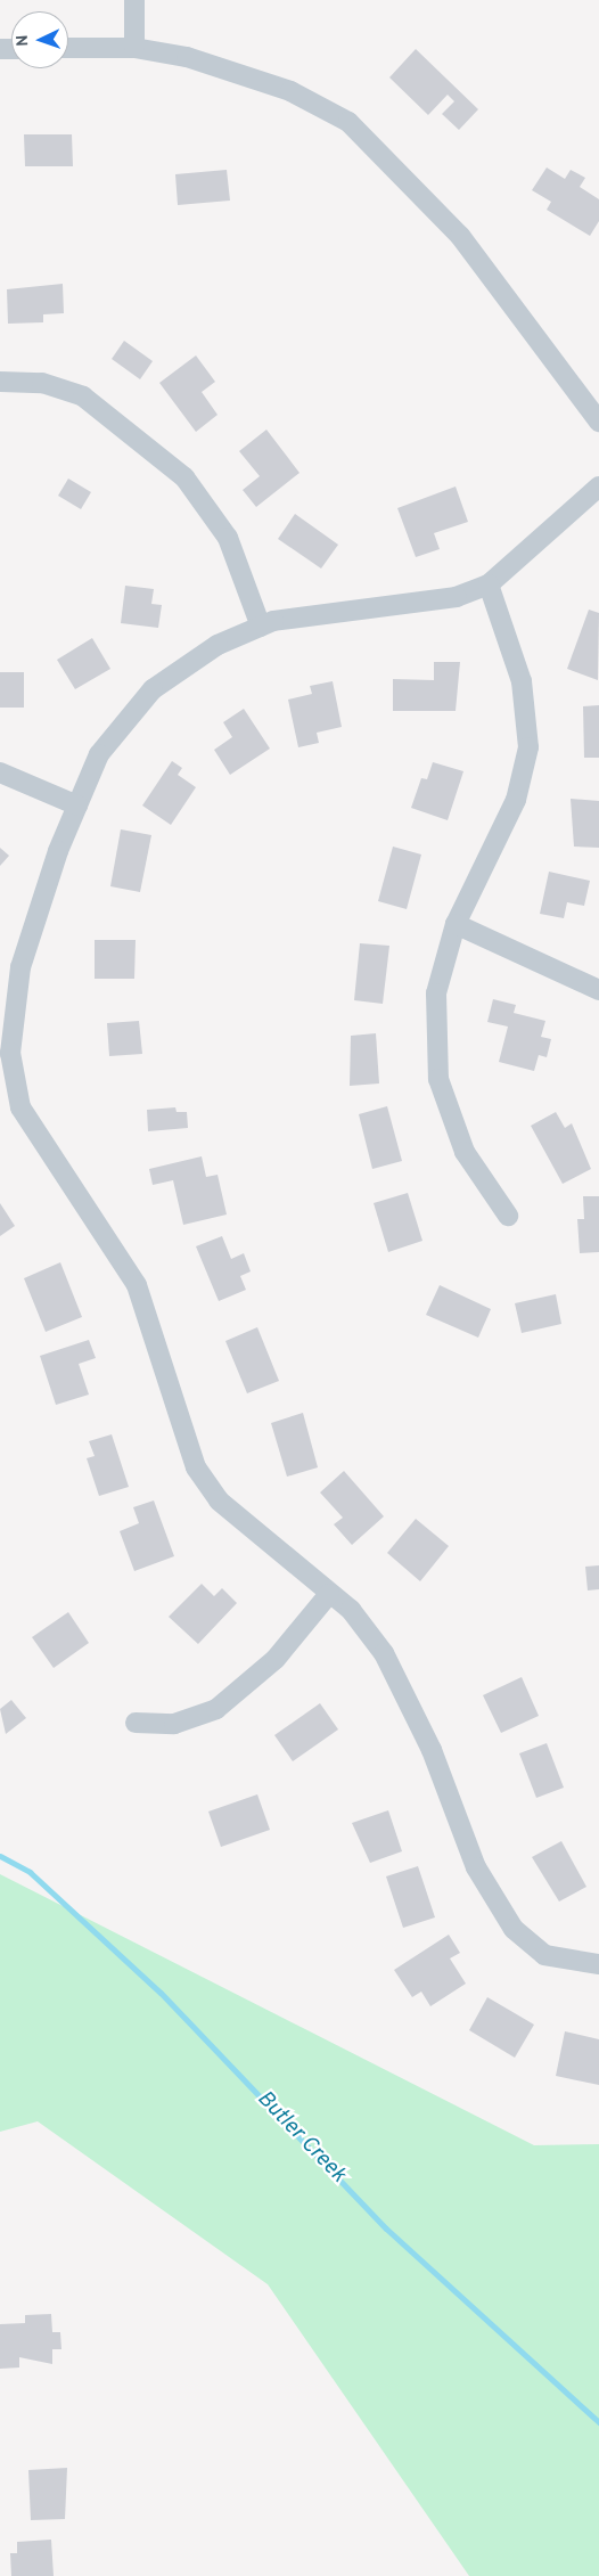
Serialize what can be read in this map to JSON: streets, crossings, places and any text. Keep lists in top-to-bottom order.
{
  "water": ["Butler Creek"],
  "north": "left"
}
